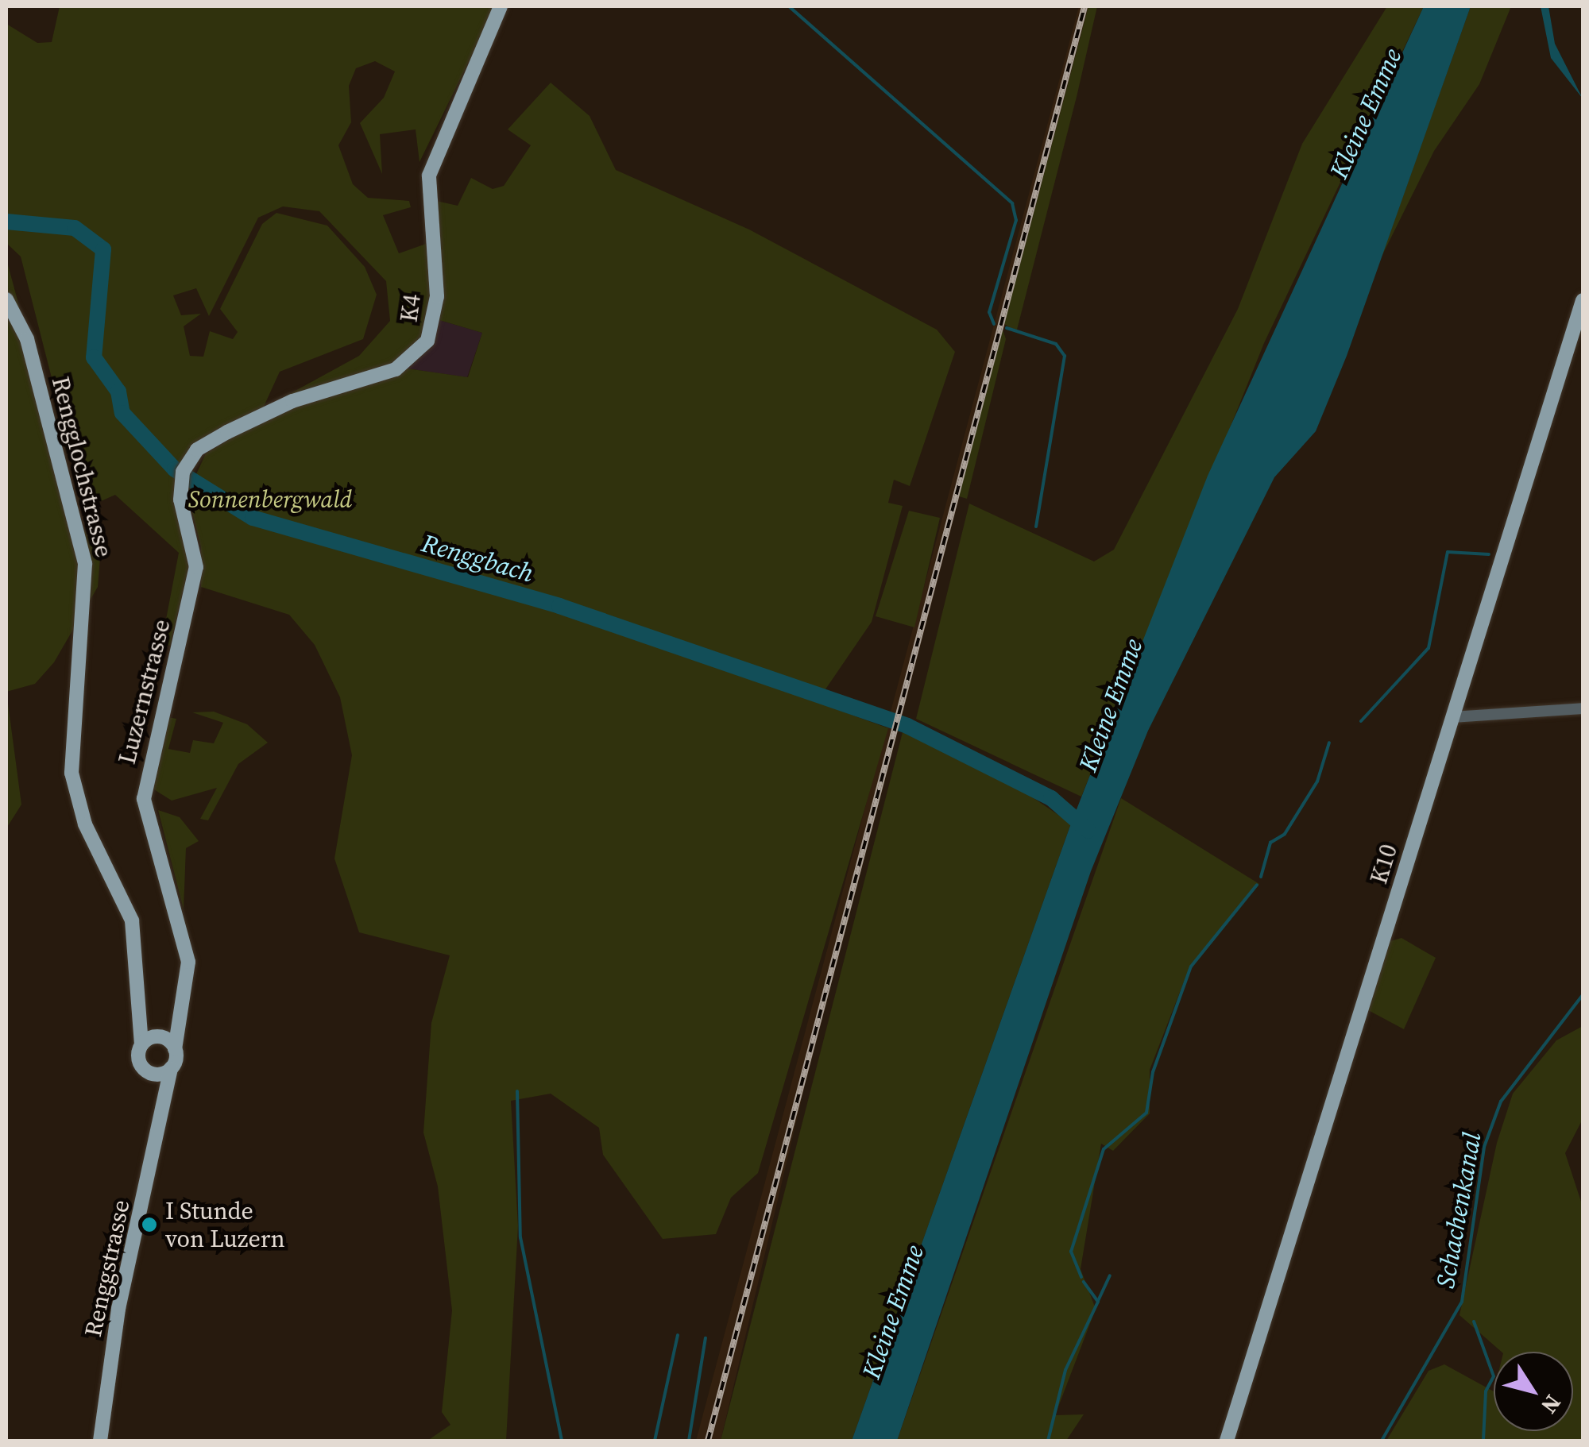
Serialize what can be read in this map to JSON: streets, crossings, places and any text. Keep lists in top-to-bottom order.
{
  "streets": {
    "main road": [
      "K4",
      "Rengglochstrasse",
      "Luzernstrasse",
      "K10",
      "Renggstrasse"
    ]
  },
  "crossings": [
    ["K4", "Luzernstrasse"],
    ["Rengglochstrasse", "Renggstrasse"],
    ["Luzernstrasse", "Renggstrasse"]
  ],
  "water": ["Kleine Emme", "Renggbach", "Schachenkanal"],
  "parks": ["Sonnenbergwald"],
  "places": ["I Stunde von Luzern"],
  "north": "bottom right"
}
